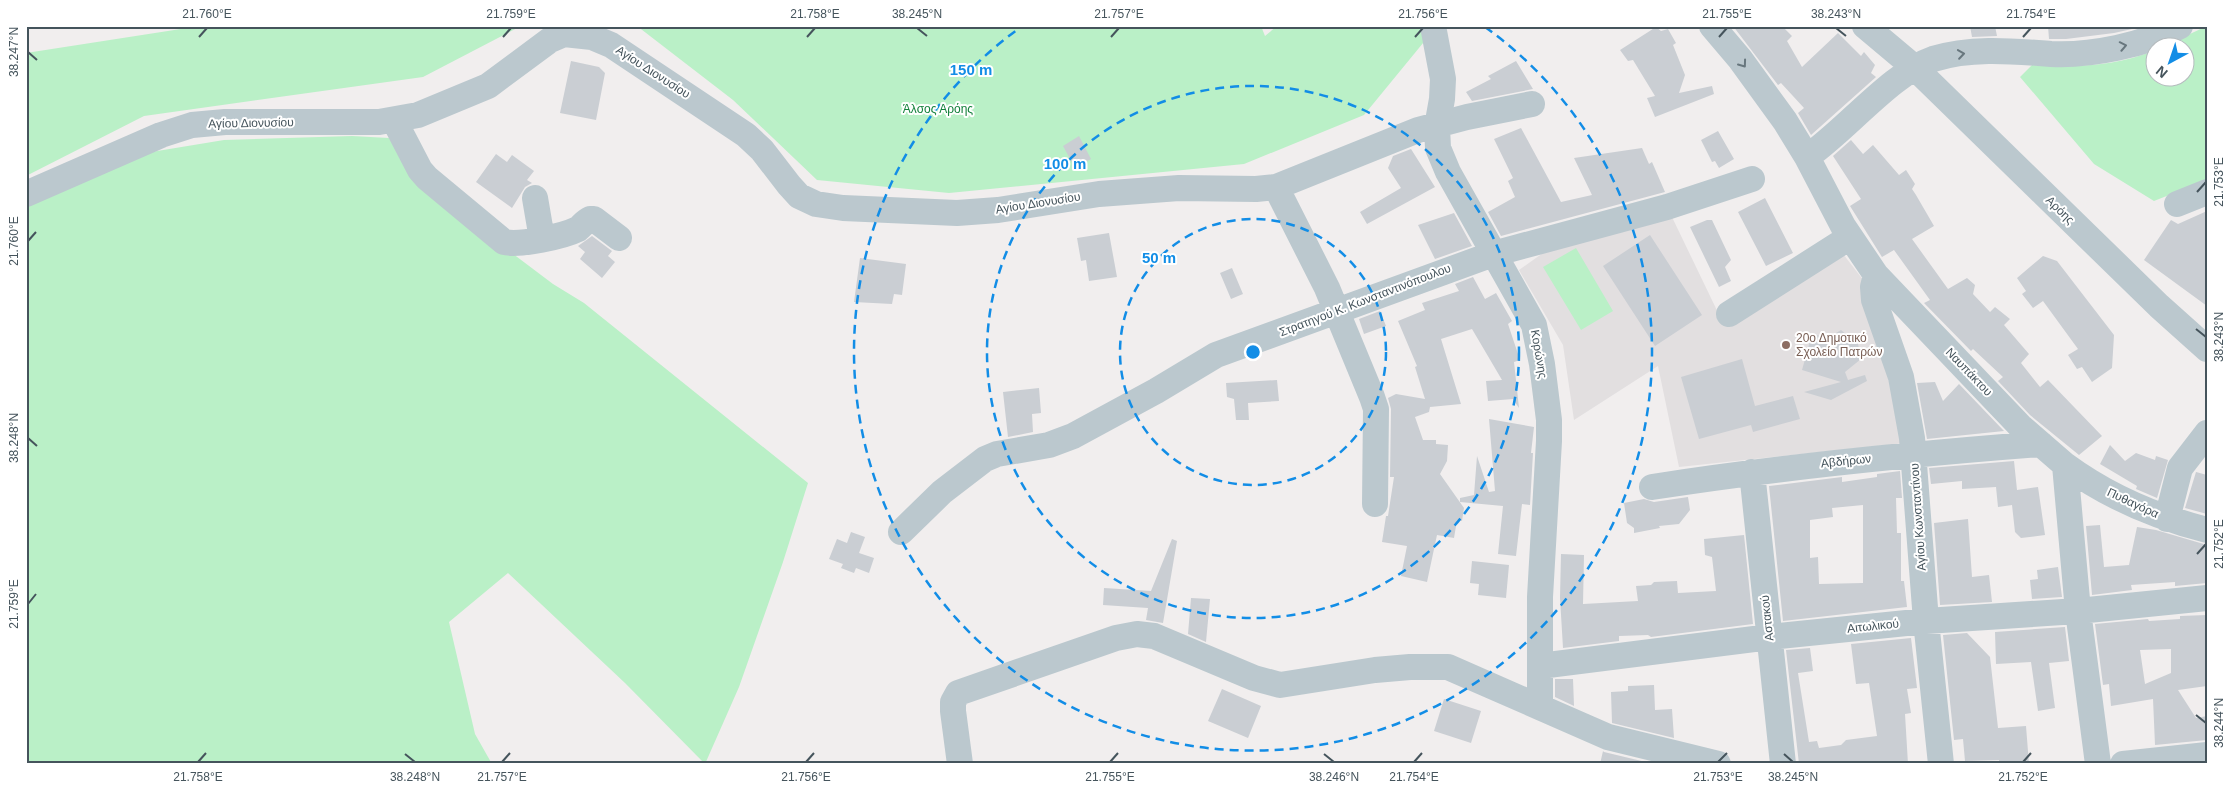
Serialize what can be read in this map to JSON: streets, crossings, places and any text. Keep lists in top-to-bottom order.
{
  "streets": {
    "street": [
      "Αγίου Διονυσίου",
      "Αρόης",
      "Στρατηγού Κ. Κωνσταντινόπουλου",
      "Κορώνης",
      "Ναυπάκτου",
      "Αβδήρων",
      "Πυθαγόρα",
      "Αγίου Κωνσταντίνου",
      "Αστακού",
      "Αιτωλικού"
    ]
  },
  "crossings": [
    ["Αγίου Διονυσίου", "Κορώνης"],
    ["Στρατηγού Κ. Κωνσταντινόπουλου", "Κορώνης"],
    ["Κορώνης", "Αιτωλικού"],
    ["Ναυπάκτου", "Αβδήρων"],
    ["Ναυπάκτου", "Πυθαγόρα"],
    ["Ναυπάκτου", "Αγίου Κωνσταντίνου"],
    ["Αβδήρων", "Αγίου Κωνσταντίνου"],
    ["Αβδήρων", "Αστακού"],
    ["Αγίου Κωνσταντίνου", "Αιτωλικού"],
    ["Αστακού", "Αιτωλικού"]
  ],
  "parks": ["Άλσος Αρόης"],
  "places": ["20ο Δημοτικό Σχολείο Πατρών"],
  "north": "bottom left",
  "coordinates": [
    "21.760°E",
    "21.759°E",
    "21.758°E",
    "38.245°N",
    "21.757°E",
    "21.756°E",
    "21.755°E",
    "38.243°N",
    "21.754°E",
    "38.247°N",
    "21.753°E",
    "38.248°N",
    "21.752°E",
    "38.244°N",
    "38.246°N"
  ],
  "rings": ["150 m", "100 m", "50 m"]
}
